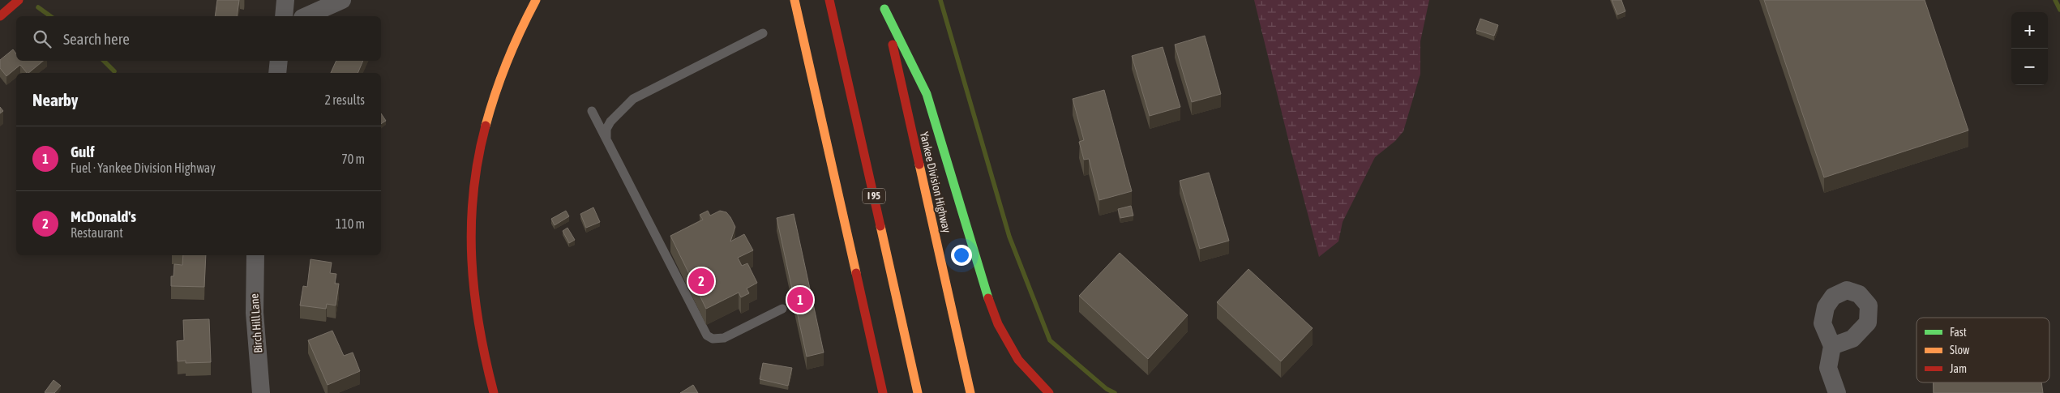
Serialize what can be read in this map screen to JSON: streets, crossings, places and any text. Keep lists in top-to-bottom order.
{
  "streets": {
    "main road": ["Yankee Division Highway", "I 95"],
    "street": ["Birch Hill Lane"]
  },
  "legend": ["Fast", "Slow", "Jam"],
  "page": {
    "map_buttons": ["+", "−"],
    "search": "Search here",
    "heading": ["Nearby", "2 results"],
    "list": [
      {
        "mark": "1",
        "name": "Gulf",
        "note": "Fuel · Yankee Division Highway",
        "value": "70 m"
      },
      {
        "mark": "2",
        "name": "McDonald's",
        "note": "Restaurant",
        "value": "110 m"
      }
    ],
    "pins": ["2", "1"]
  }
}
